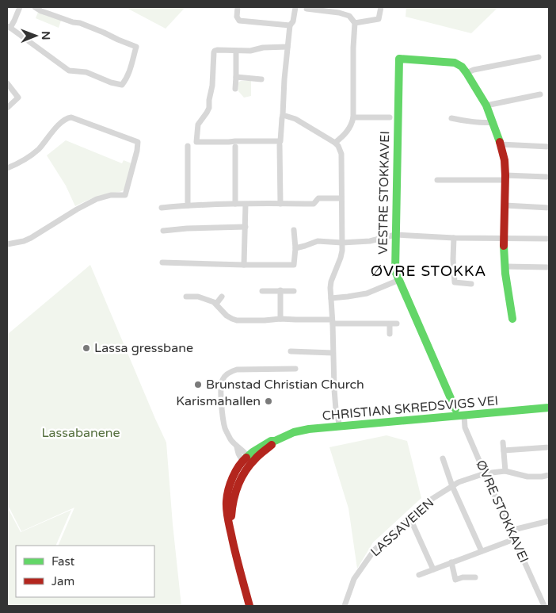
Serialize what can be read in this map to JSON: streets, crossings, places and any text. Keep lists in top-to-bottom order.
{
  "streets": {
    "street": [
      "VESTRE STOKKAVEI",
      "CHRISTIAN SKREDSVIGS VEI",
      "ØVRE STOKKAVEI",
      "LASSAVEIEN"
    ]
  },
  "crossings": [
    ["CHRISTIAN SKREDSVIGS VEI", "ØVRE STOKKAVEI"],
    ["ØVRE STOKKAVEI", "LASSAVEIEN"]
  ],
  "districts": ["ØVRE STOKKA"],
  "parks": ["Lassabanene"],
  "places": ["Lassa gressbane", "Brunstad Christian Church", "Karismahallen"],
  "legend": ["Fast", "Jam"],
  "north": "right"
}
